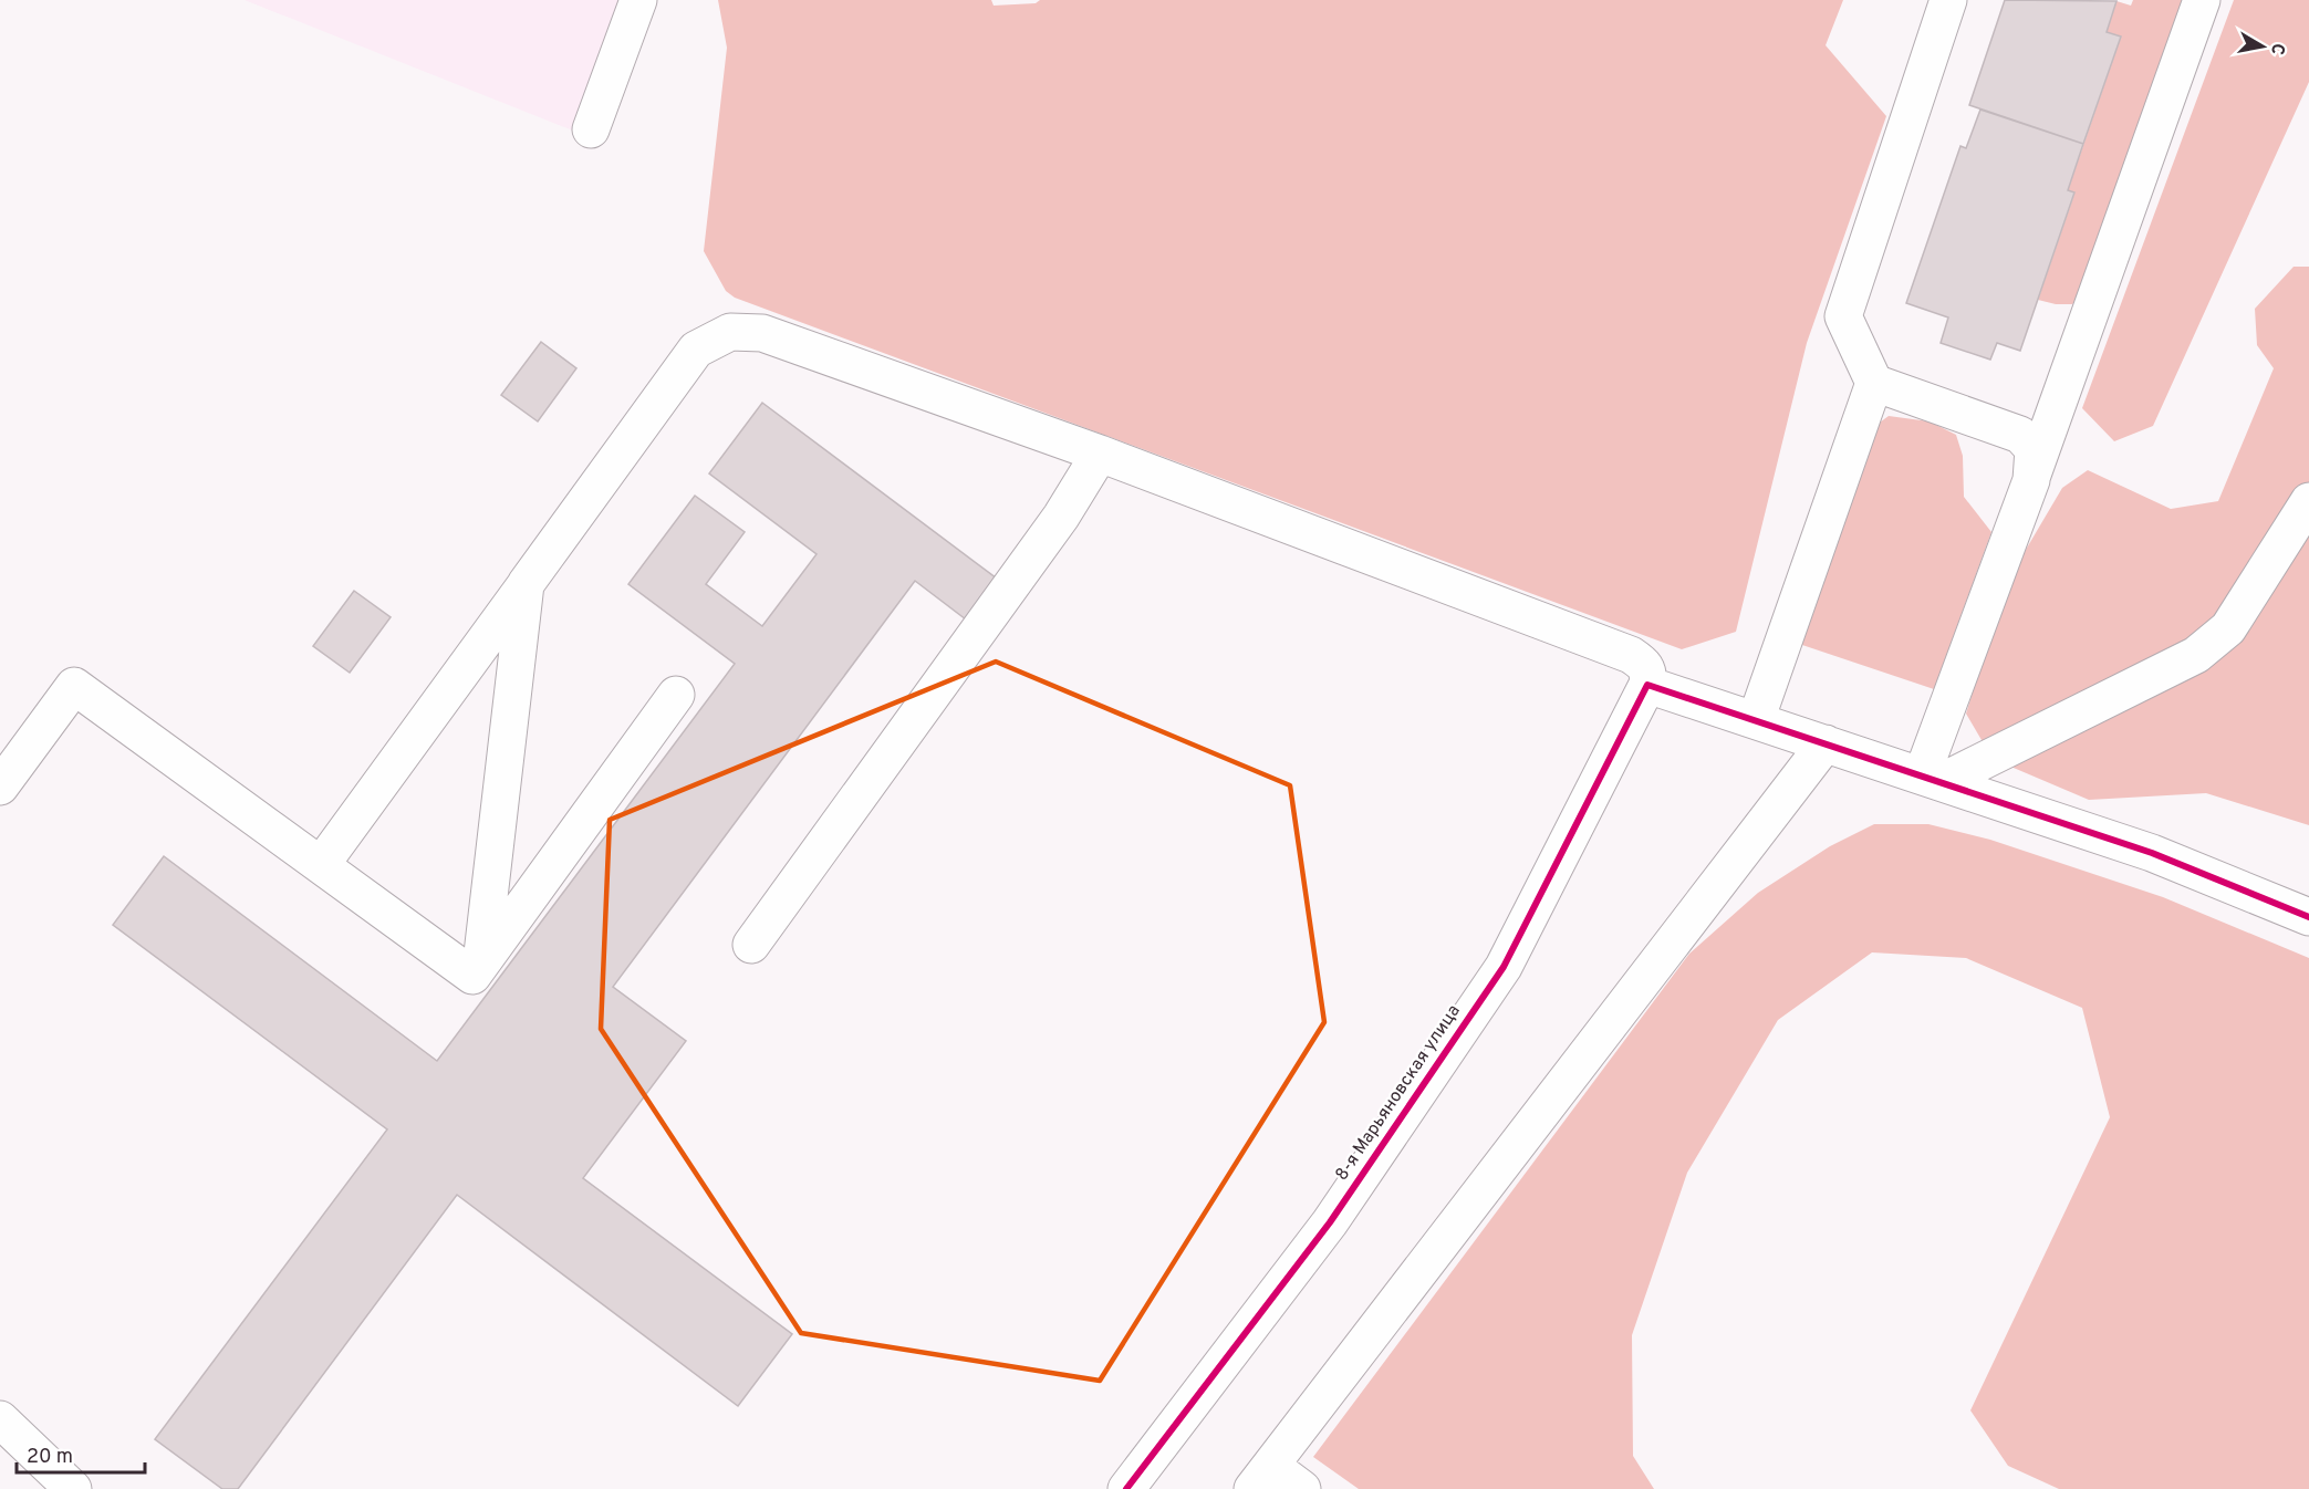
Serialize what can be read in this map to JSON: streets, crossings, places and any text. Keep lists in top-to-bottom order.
{
  "streets": {
    "street": ["8-я Марьяновская улица"]
  },
  "scale_bar": "20 m",
  "north": "right"
}
